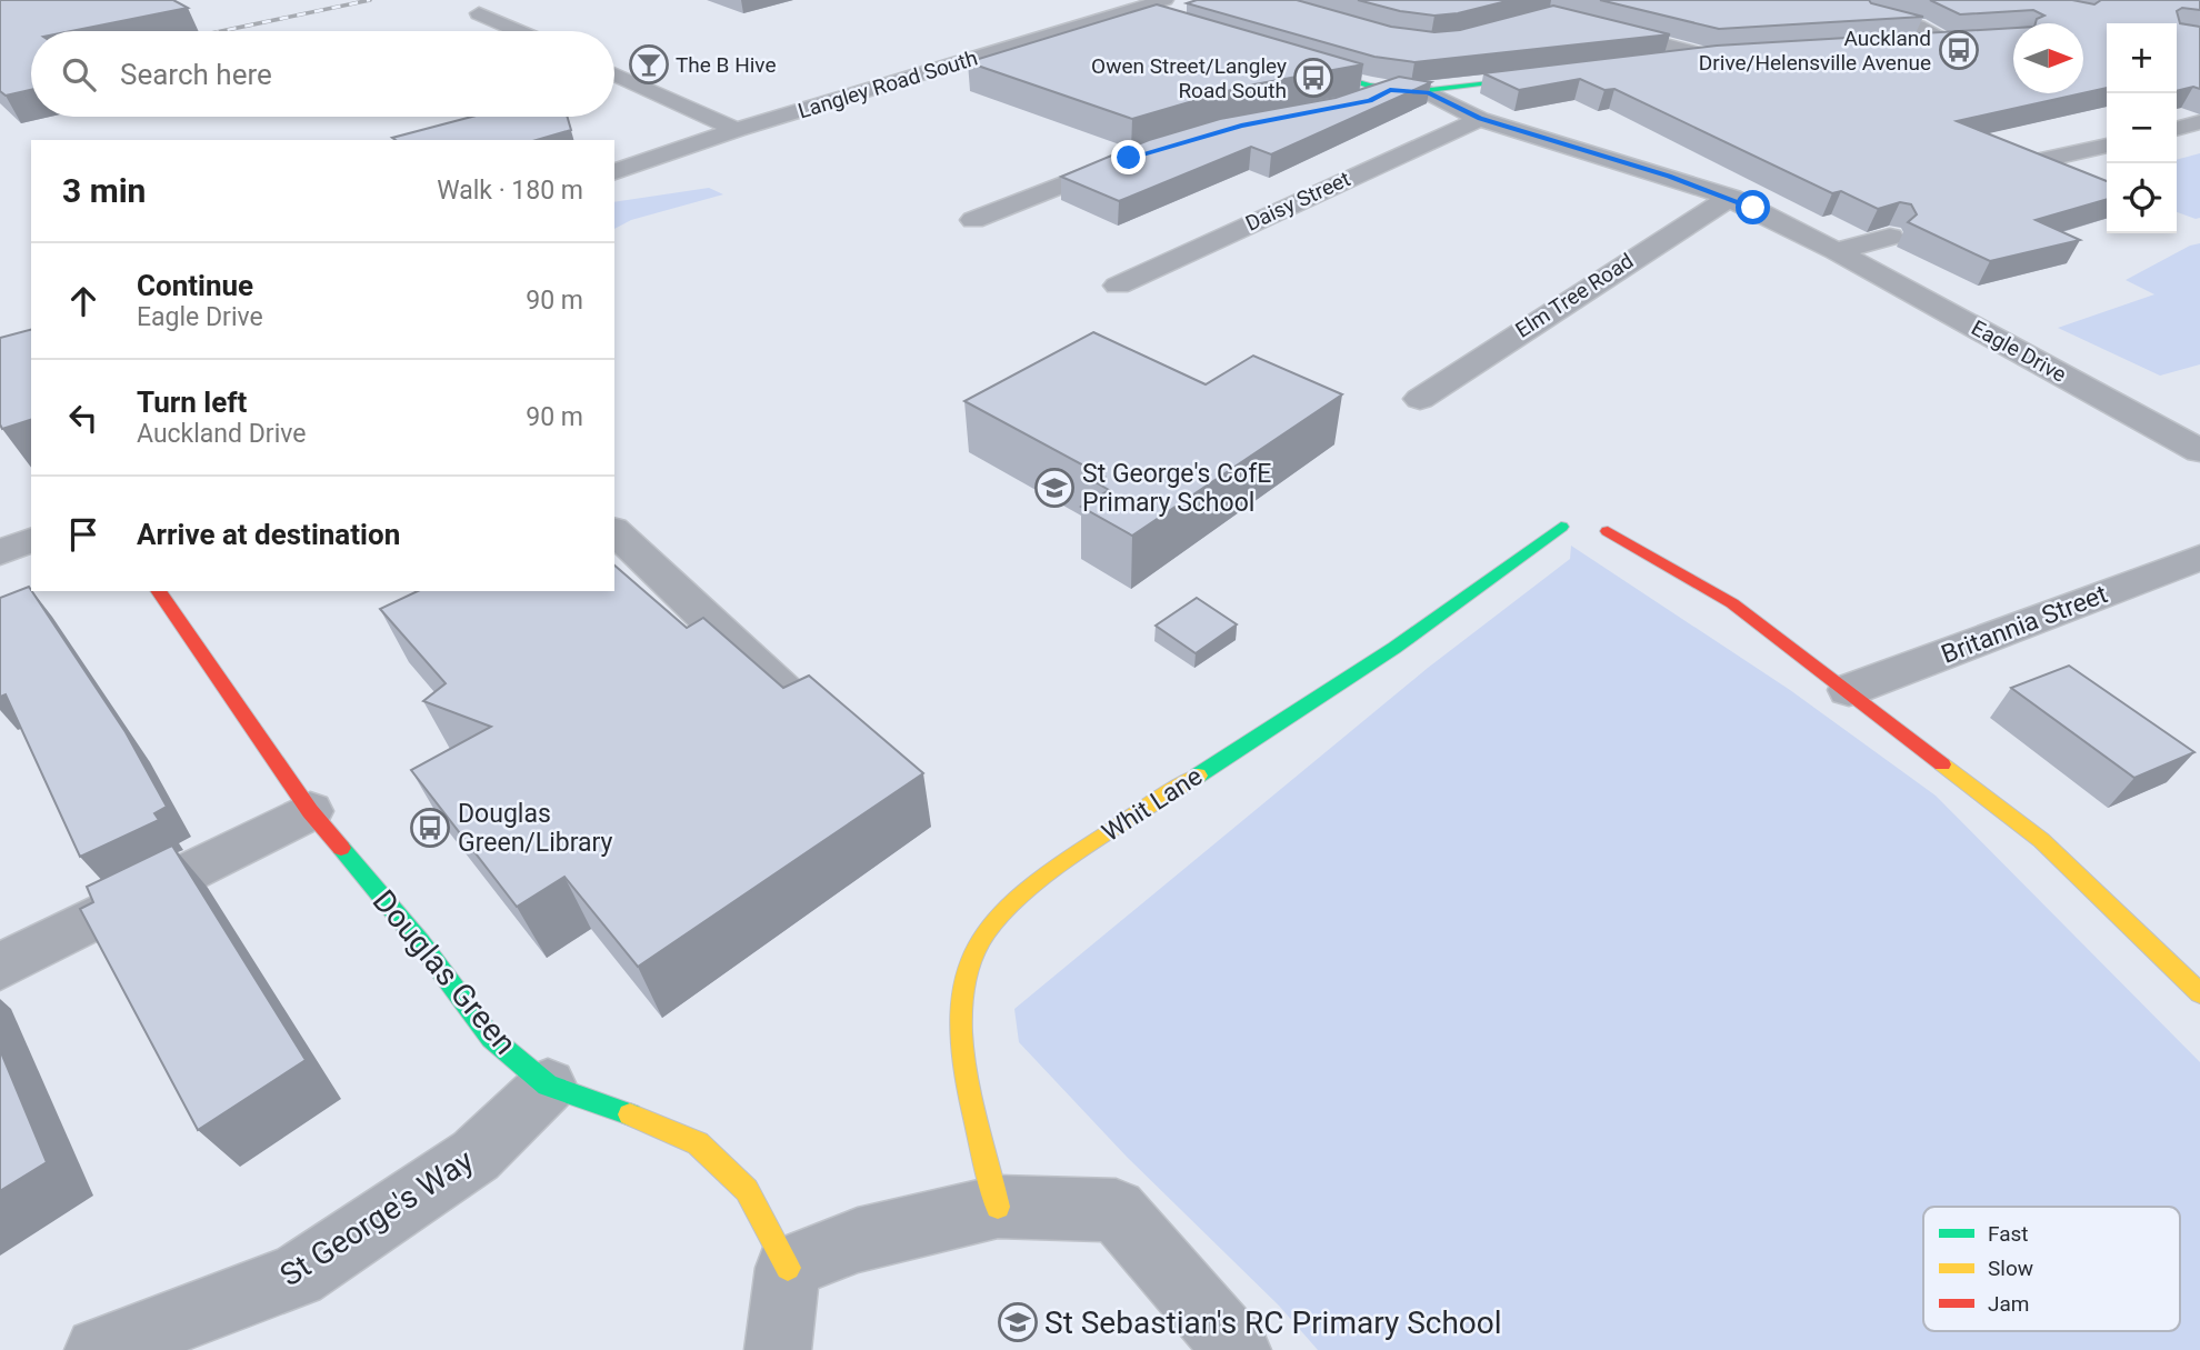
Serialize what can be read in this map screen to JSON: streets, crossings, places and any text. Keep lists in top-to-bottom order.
{
  "streets": {
    "street": [
      "Langley Road South",
      "Daisy Street",
      "Elm Tree Road",
      "Eagle Drive",
      "Britannia Street",
      "Whit Lane",
      "Douglas Green",
      "St George's Way"
    ]
  },
  "crossings": [
    ["Daisy Street", "Eagle Drive"],
    ["Elm Tree Road", "Eagle Drive"],
    ["Douglas Green", "St George's Way"]
  ],
  "places": {
    "bus stop": ["Auckland Drive/Helensville Avenue", "Owen Street/Langley Road South", "Douglas Green/Library"],
    "bar": ["The B Hive"],
    "school or university": ["St George's CofE Primary School", "St Sebastian's RC Primary School"]
  },
  "legend": ["Fast", "Slow", "Jam"],
  "north": "right",
  "page": {
    "map_buttons": ["+", "−"],
    "search": "Search here",
    "heading": ["3 min", "Walk · 180 m"],
    "list": [
      ["Continue", "Eagle Drive", "90 m"],
      ["Turn left", "Auckland Drive", "90 m"],
      "Arrive at destination"
    ]
  }
}
